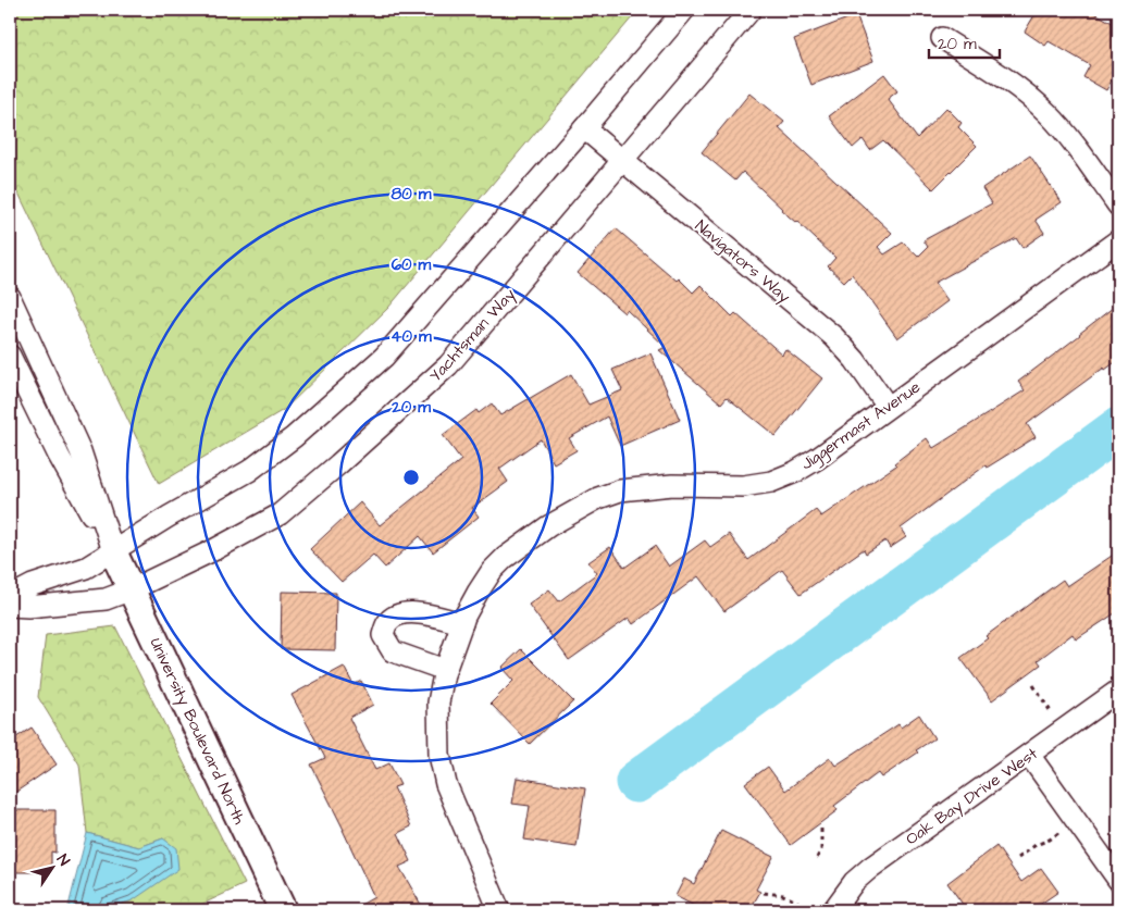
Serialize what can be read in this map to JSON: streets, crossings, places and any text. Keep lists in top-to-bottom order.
{
  "streets": {
    "street": [
      "Navigators Way",
      "Yachtsman Way",
      "Jiggermast Avenue",
      "University Boulevard North",
      "Oak Bay Drive West"
    ]
  },
  "crossings": [
    ["Navigators Way", "Yachtsman Way"],
    ["Navigators Way", "Jiggermast Avenue"],
    ["Yachtsman Way", "University Boulevard North"]
  ],
  "scale_bar": "20 m",
  "north": "top right",
  "rings": [
    "80 m",
    "60 m",
    "40 m",
    "20 m"
  ]
}
